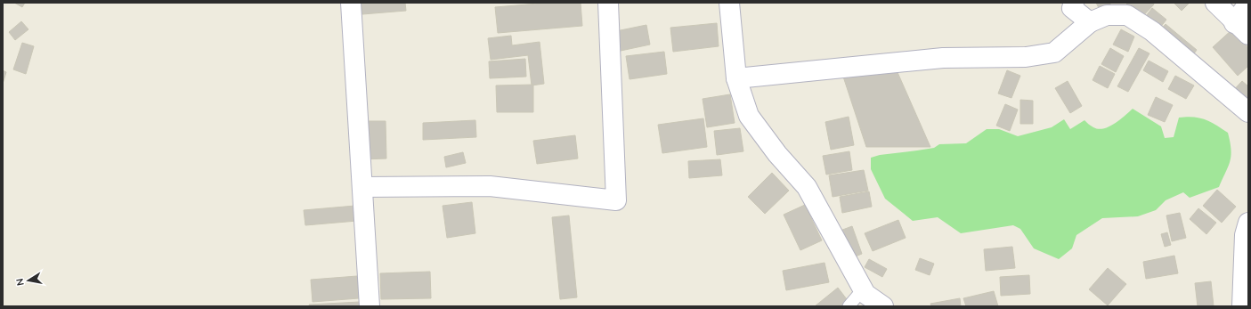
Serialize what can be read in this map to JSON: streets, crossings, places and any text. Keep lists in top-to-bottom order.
{
  "north": "left"
}
